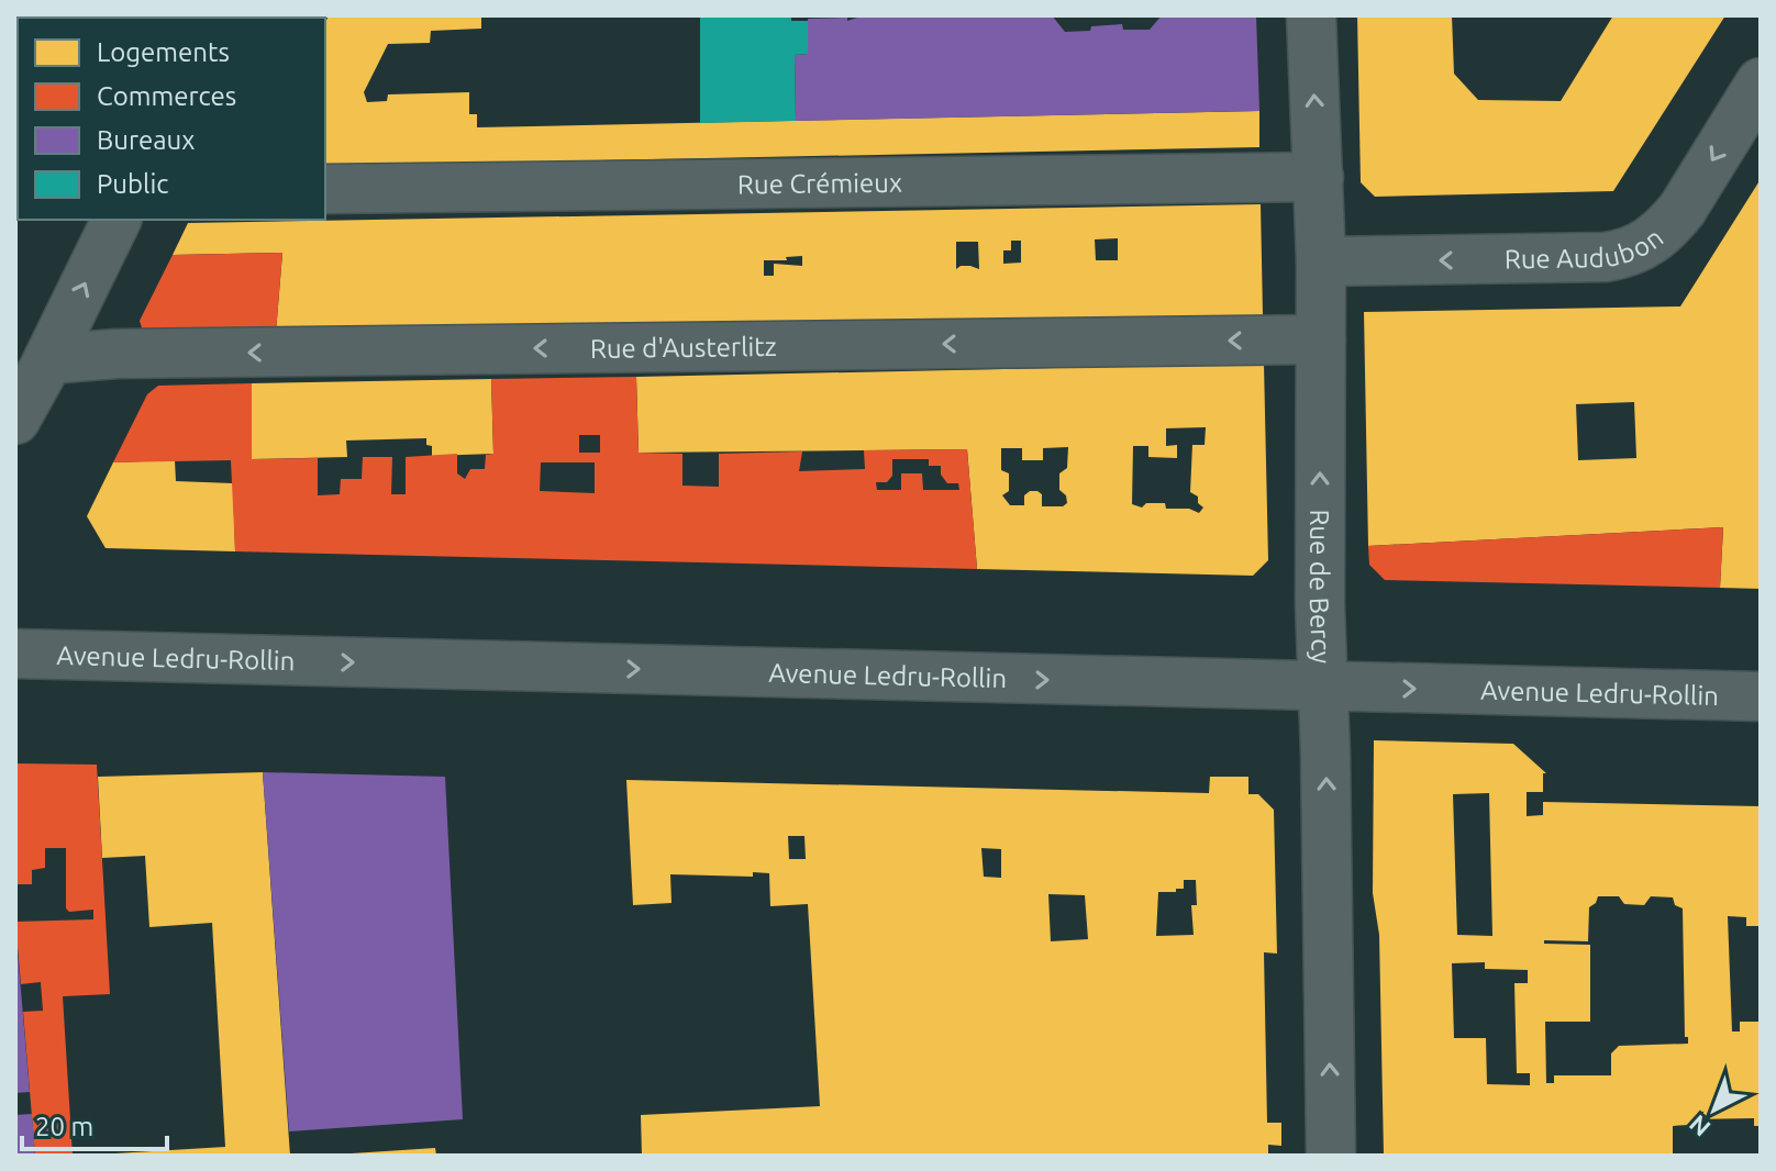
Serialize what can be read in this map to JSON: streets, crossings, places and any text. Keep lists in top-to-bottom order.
{
  "streets": {
    "street": [
      "Rue Crémieux",
      "Rue Audubon",
      "Rue d'Austerlitz",
      "Rue de Bercy",
      "Avenue Ledru-Rollin"
    ]
  },
  "crossings": [
    ["Rue Crémieux", "Rue de Bercy"],
    ["Rue Audubon", "Rue de Bercy"],
    ["Rue d'Austerlitz", "Rue de Bercy"],
    ["Rue de Bercy", "Avenue Ledru-Rollin"]
  ],
  "one_way": [
    "Rue Audubon",
    "Rue d'Austerlitz",
    "Rue de Bercy",
    "Avenue Ledru-Rollin"
  ],
  "legend": [
    "Logements",
    "Commerces",
    "Bureaux",
    "Public"
  ],
  "scale_bar": "20 m",
  "north": "bottom left"
}
